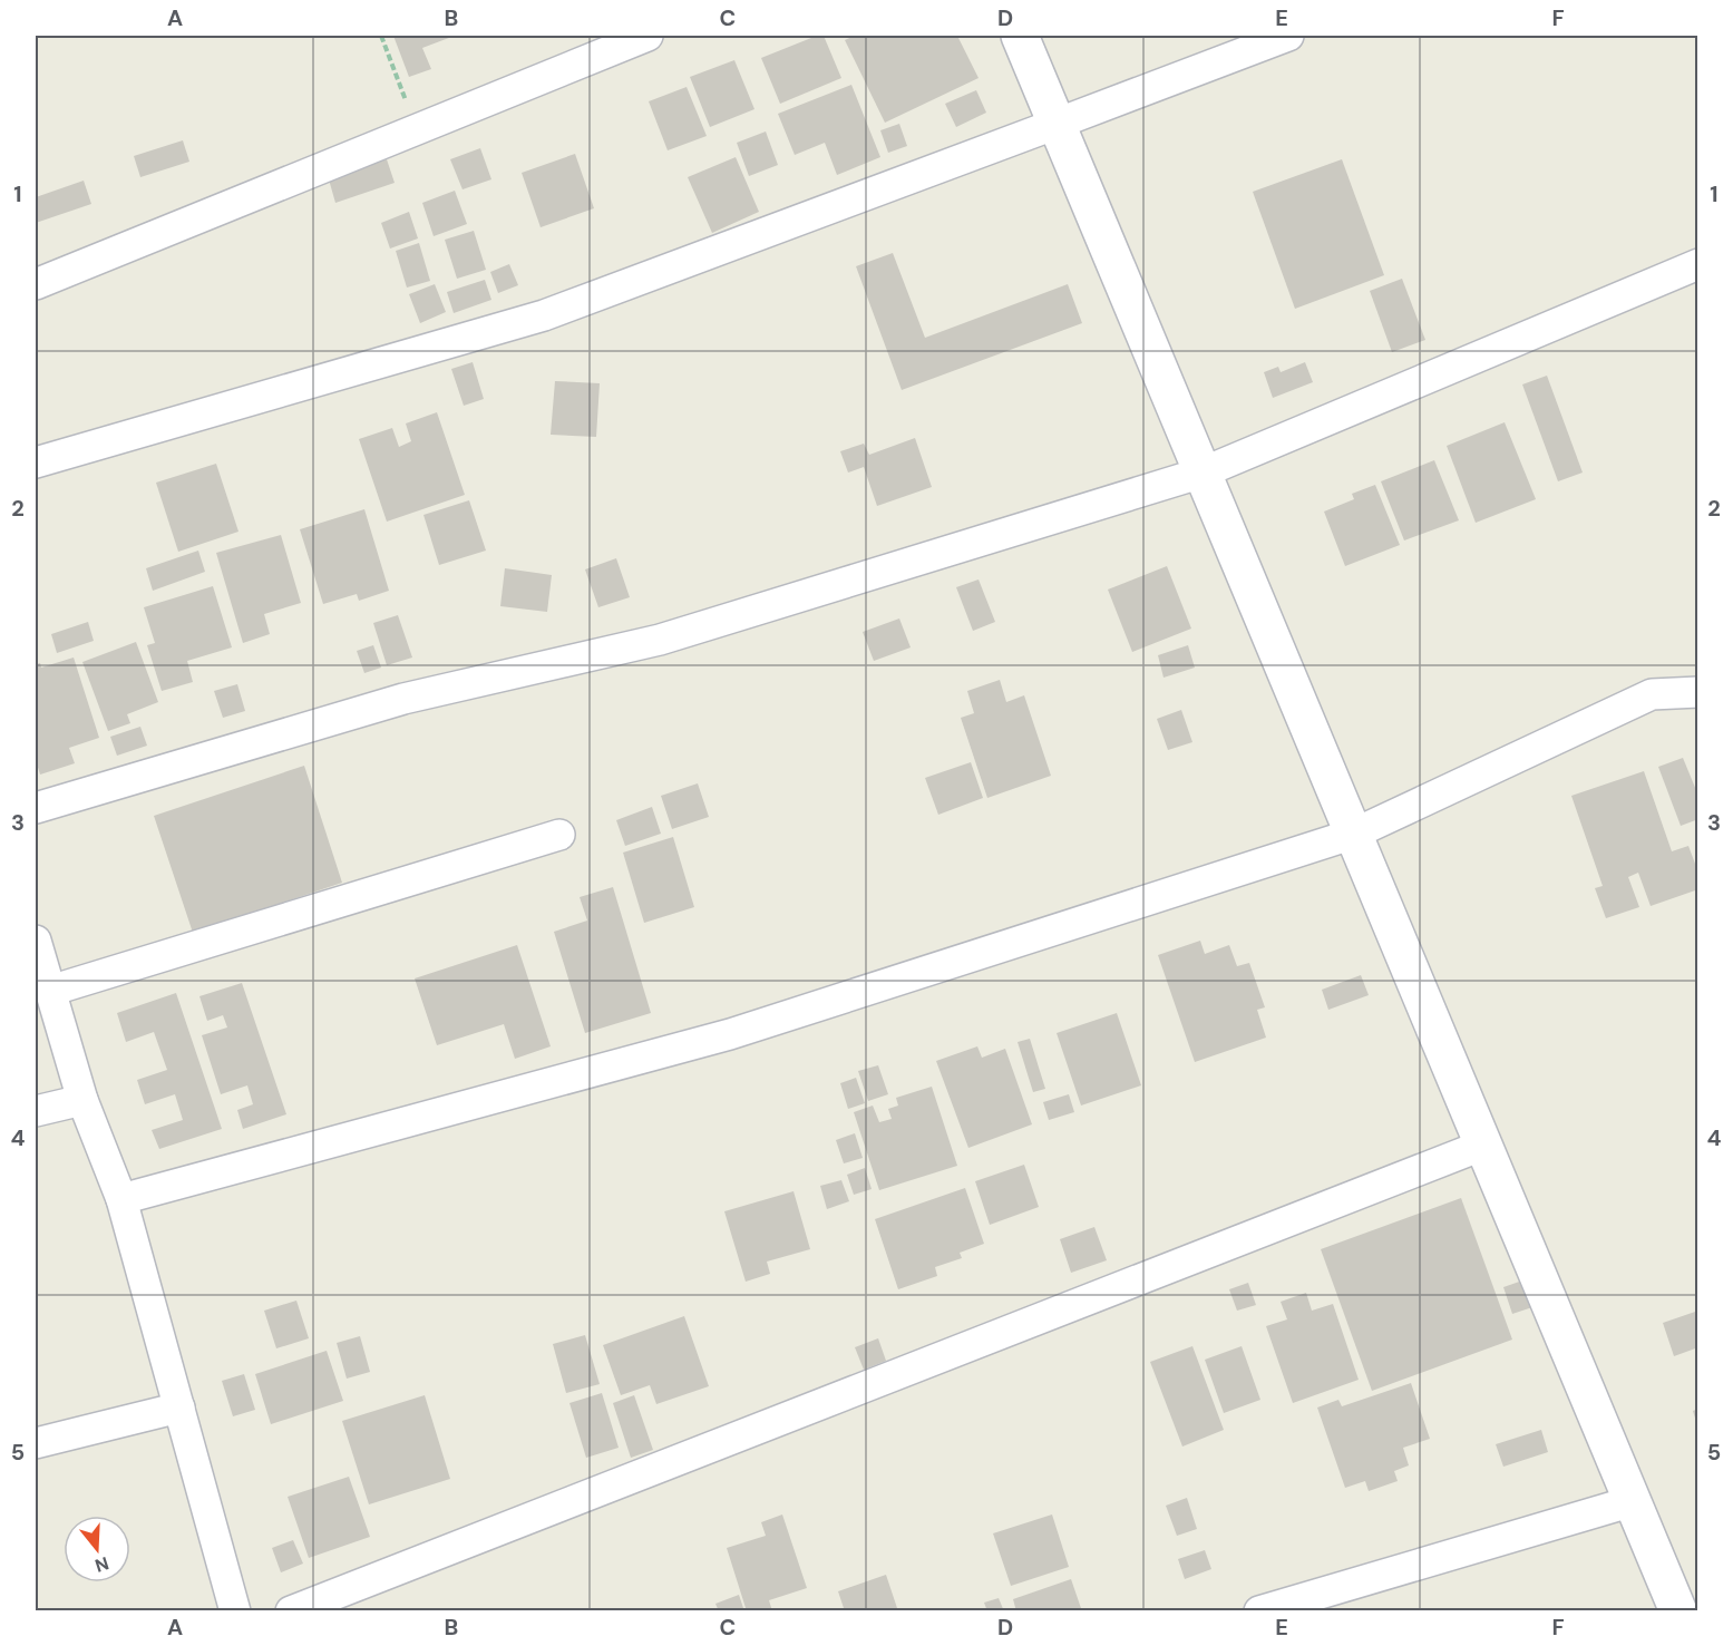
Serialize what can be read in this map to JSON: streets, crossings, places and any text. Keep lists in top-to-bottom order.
{
  "north": "bottom",
  "grid": {
    "columns": [
      "A",
      "B",
      "C",
      "D",
      "E",
      "F"
    ],
    "rows": [
      "1",
      "2",
      "3",
      "4",
      "5"
    ]
  }
}
